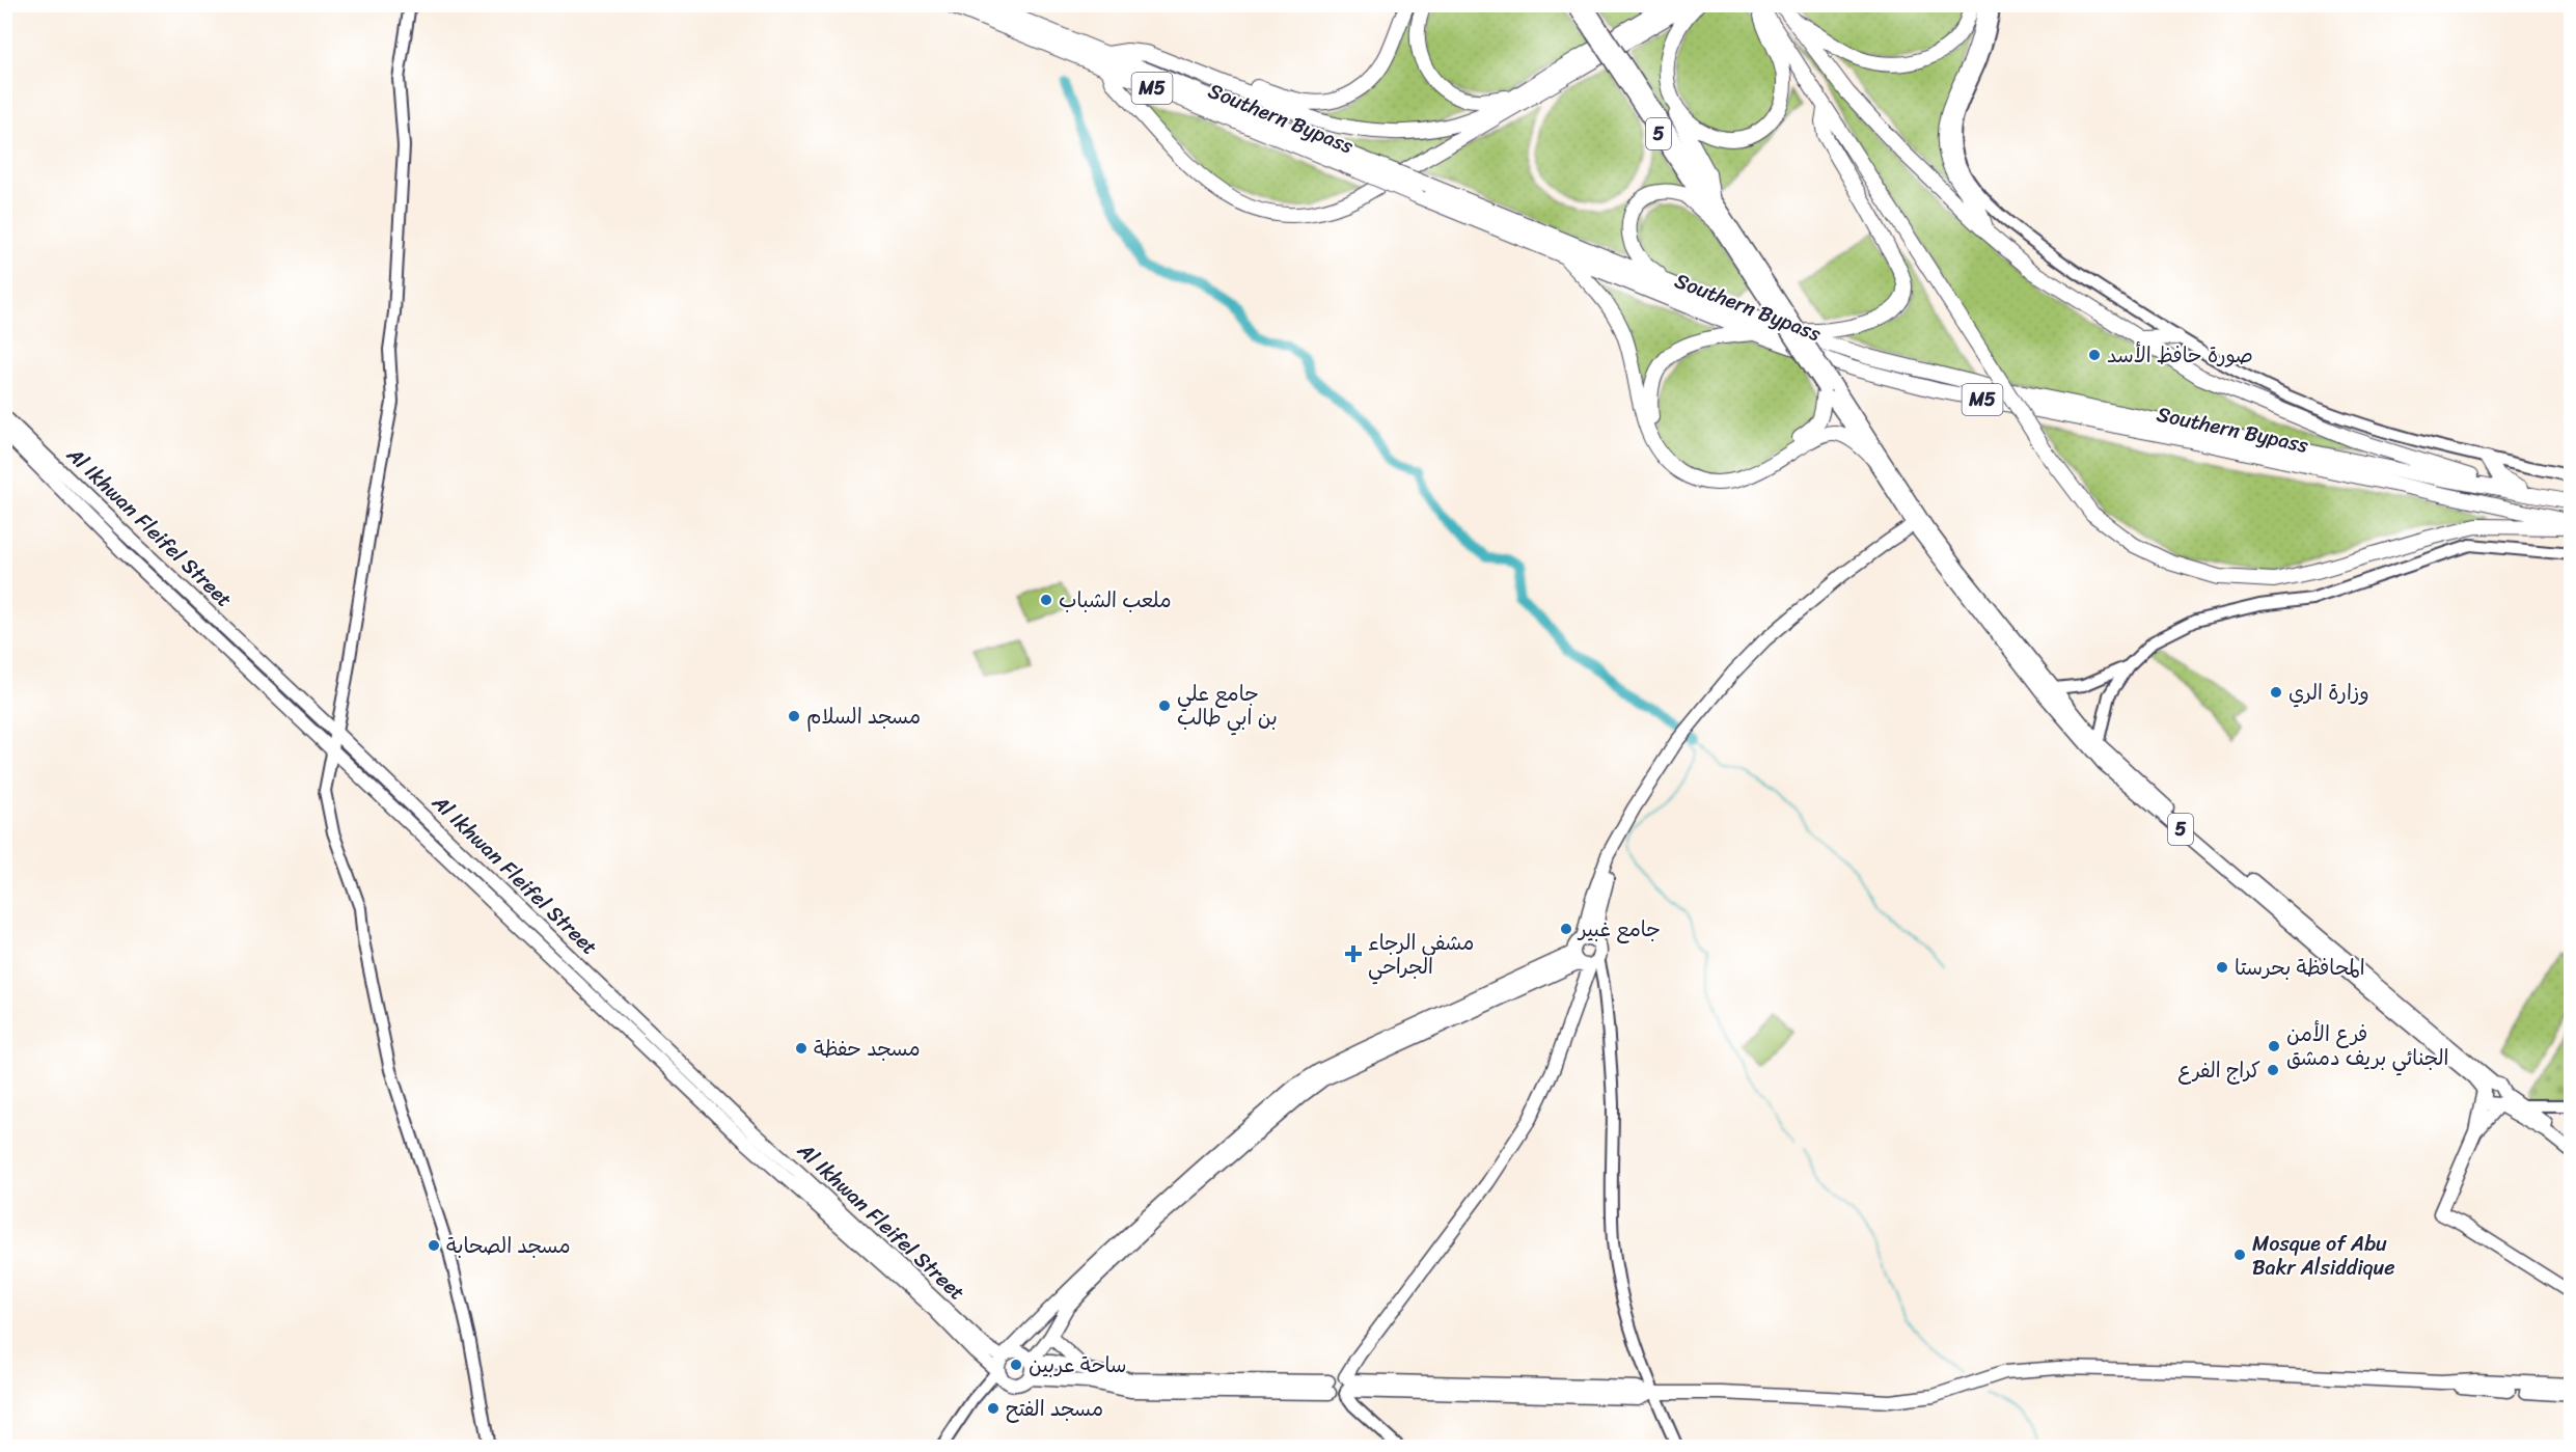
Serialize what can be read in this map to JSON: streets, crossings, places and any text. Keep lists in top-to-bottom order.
{
  "streets": {
    "highway": ["M5", "Southern Bypass"],
    "main road": ["5", "Al Ikhwan Fleifel Street"]
  },
  "crossings": [
    ["M5", "Southern Bypass"]
  ],
  "places": {
    "other": [
      "صورة حافظ الأسد",
      "ملعب الشباب",
      "وزارة الري",
      "جامع علي بن ابي طالب",
      "مسجد السلام",
      "جامع غبير",
      "المحافظة بحرستا",
      "فرع الأمن الجنائي بريف دمشق",
      "مسجد حفظة",
      "كراج الفرع",
      "مسجد الصحابة",
      "Mosque of Abu Bakr Alsiddique",
      "ساحة عربين",
      "مسجد الفتح"
    ],
    "health": ["مشفى الرجاء الجراحي"]
  }
}
